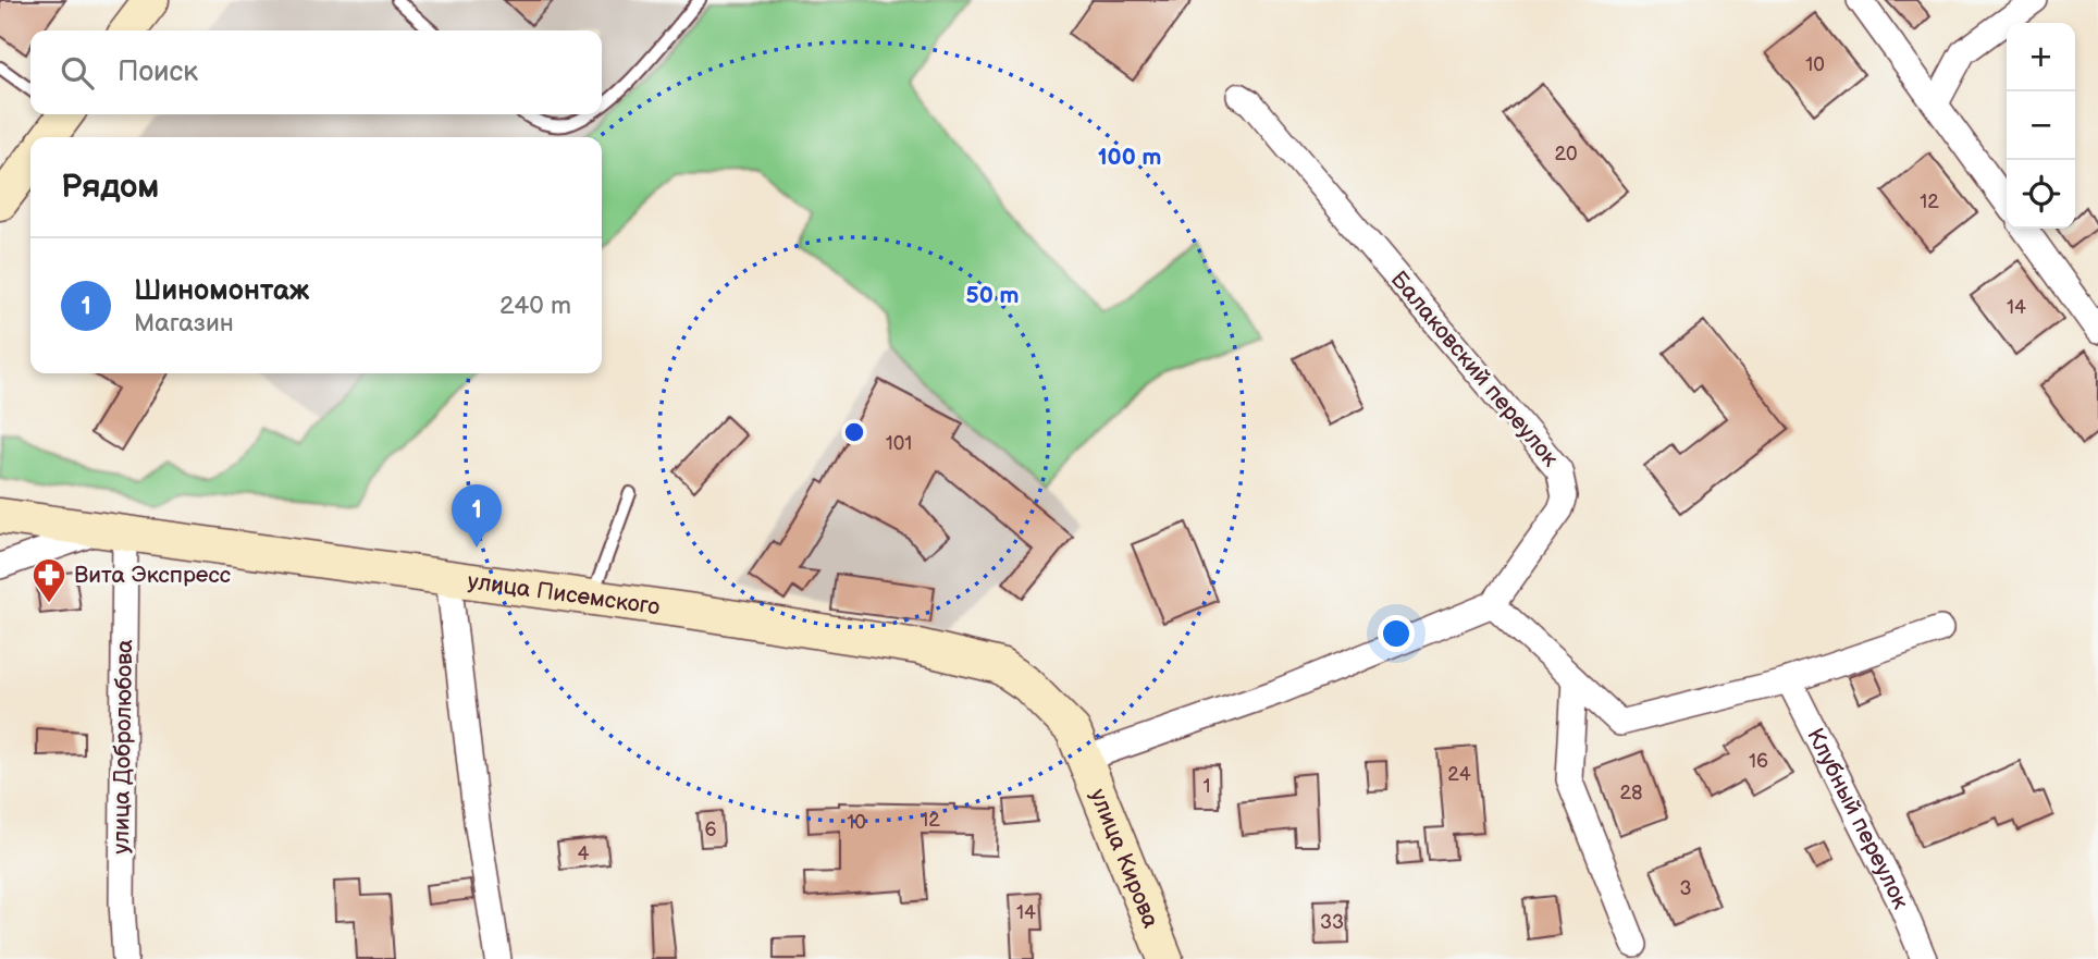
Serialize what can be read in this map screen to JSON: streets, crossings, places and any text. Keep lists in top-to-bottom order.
{
  "streets": {
    "main road": ["улица Писемского", "улица Кирова"],
    "street": ["Балаковский переулок", "улица Добролюбова", "Клубный переулок"]
  },
  "crossings": [
    ["улица Писемского", "улица Добролюбова"],
    ["улица Писемского", "улица Кирова"]
  ],
  "places": {
    "pharmacy": ["Вита Экспресс"]
  },
  "house_numbers": [
    "10",
    "20",
    "12",
    "14",
    "101",
    "16",
    "24",
    "1",
    "28",
    "12",
    "10",
    "6",
    "4",
    "3",
    "14",
    "33"
  ],
  "page": {
    "map_buttons": ["+", "−"],
    "search": "Поиск",
    "heading": "Рядом",
    "list": [
      {
        "mark": "1",
        "name": "Шиномонтаж",
        "note": "Магазин",
        "value": "240 m"
      }
    ],
    "pins": "1"
  },
  "rings": ["100 m", "50 m"]
}
